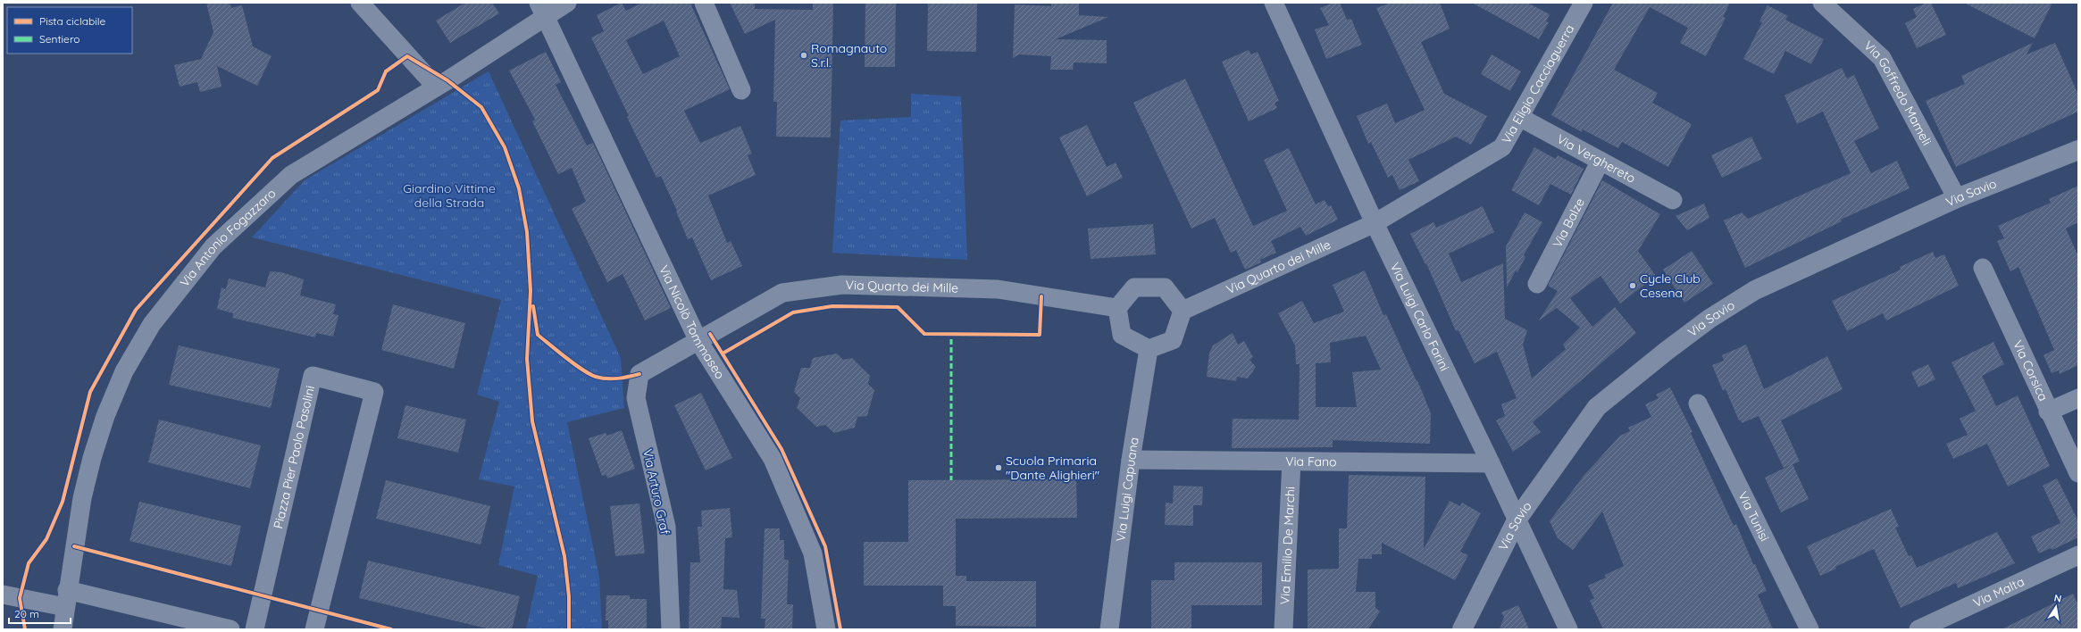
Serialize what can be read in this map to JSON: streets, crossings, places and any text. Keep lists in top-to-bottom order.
{
  "streets": {
    "street": [
      "Via Eligio Cacciaguerra",
      "Via Goffredo Mameli",
      "Via Verghereto",
      "Via Savio",
      "Via Balze",
      "Via Antonio Fogazzaro",
      "Via Quarto dei Mille",
      "Via Luigi Carlo Farini",
      "Via Nicolò Tommaseo",
      "Via Corsica",
      "Piazza Pier Paolo Pasolini",
      "Via Fano",
      "Via Luigi Capuana",
      "Via Arturo Graf",
      "Via Tunisi",
      "Via Emilio De Marchi",
      "Via Malta"
    ]
  },
  "crossings": [
    ["Via Eligio Cacciaguerra", "Via Verghereto"],
    ["Via Eligio Cacciaguerra", "Via Quarto dei Mille"],
    ["Via Eligio Cacciaguerra", "Via Luigi Carlo Farini"],
    ["Via Goffredo Mameli", "Via Savio"],
    ["Via Verghereto", "Via Balze"],
    ["Via Savio", "Via Luigi Carlo Farini"],
    ["Via Antonio Fogazzaro", "Via Nicolò Tommaseo"],
    ["Via Quarto dei Mille", "Via Luigi Carlo Farini"],
    ["Via Quarto dei Mille", "Via Nicolò Tommaseo"],
    ["Via Quarto dei Mille", "Via Luigi Capuana"],
    ["Via Quarto dei Mille", "Via Arturo Graf"],
    ["Via Luigi Carlo Farini", "Via Fano"],
    ["Via Fano", "Via Luigi Capuana"],
    ["Via Fano", "Via Emilio De Marchi"]
  ],
  "parks": ["Giardino Vittime della Strada"],
  "places": ["Romagnauto S.r.l.", "Cycle Club Cesena", "Scuola Primaria \"Dante Alighieri\""],
  "legend": ["Pista ciclabile", "Sentiero"],
  "scale_bar": "20 m",
  "north": "top"
}
